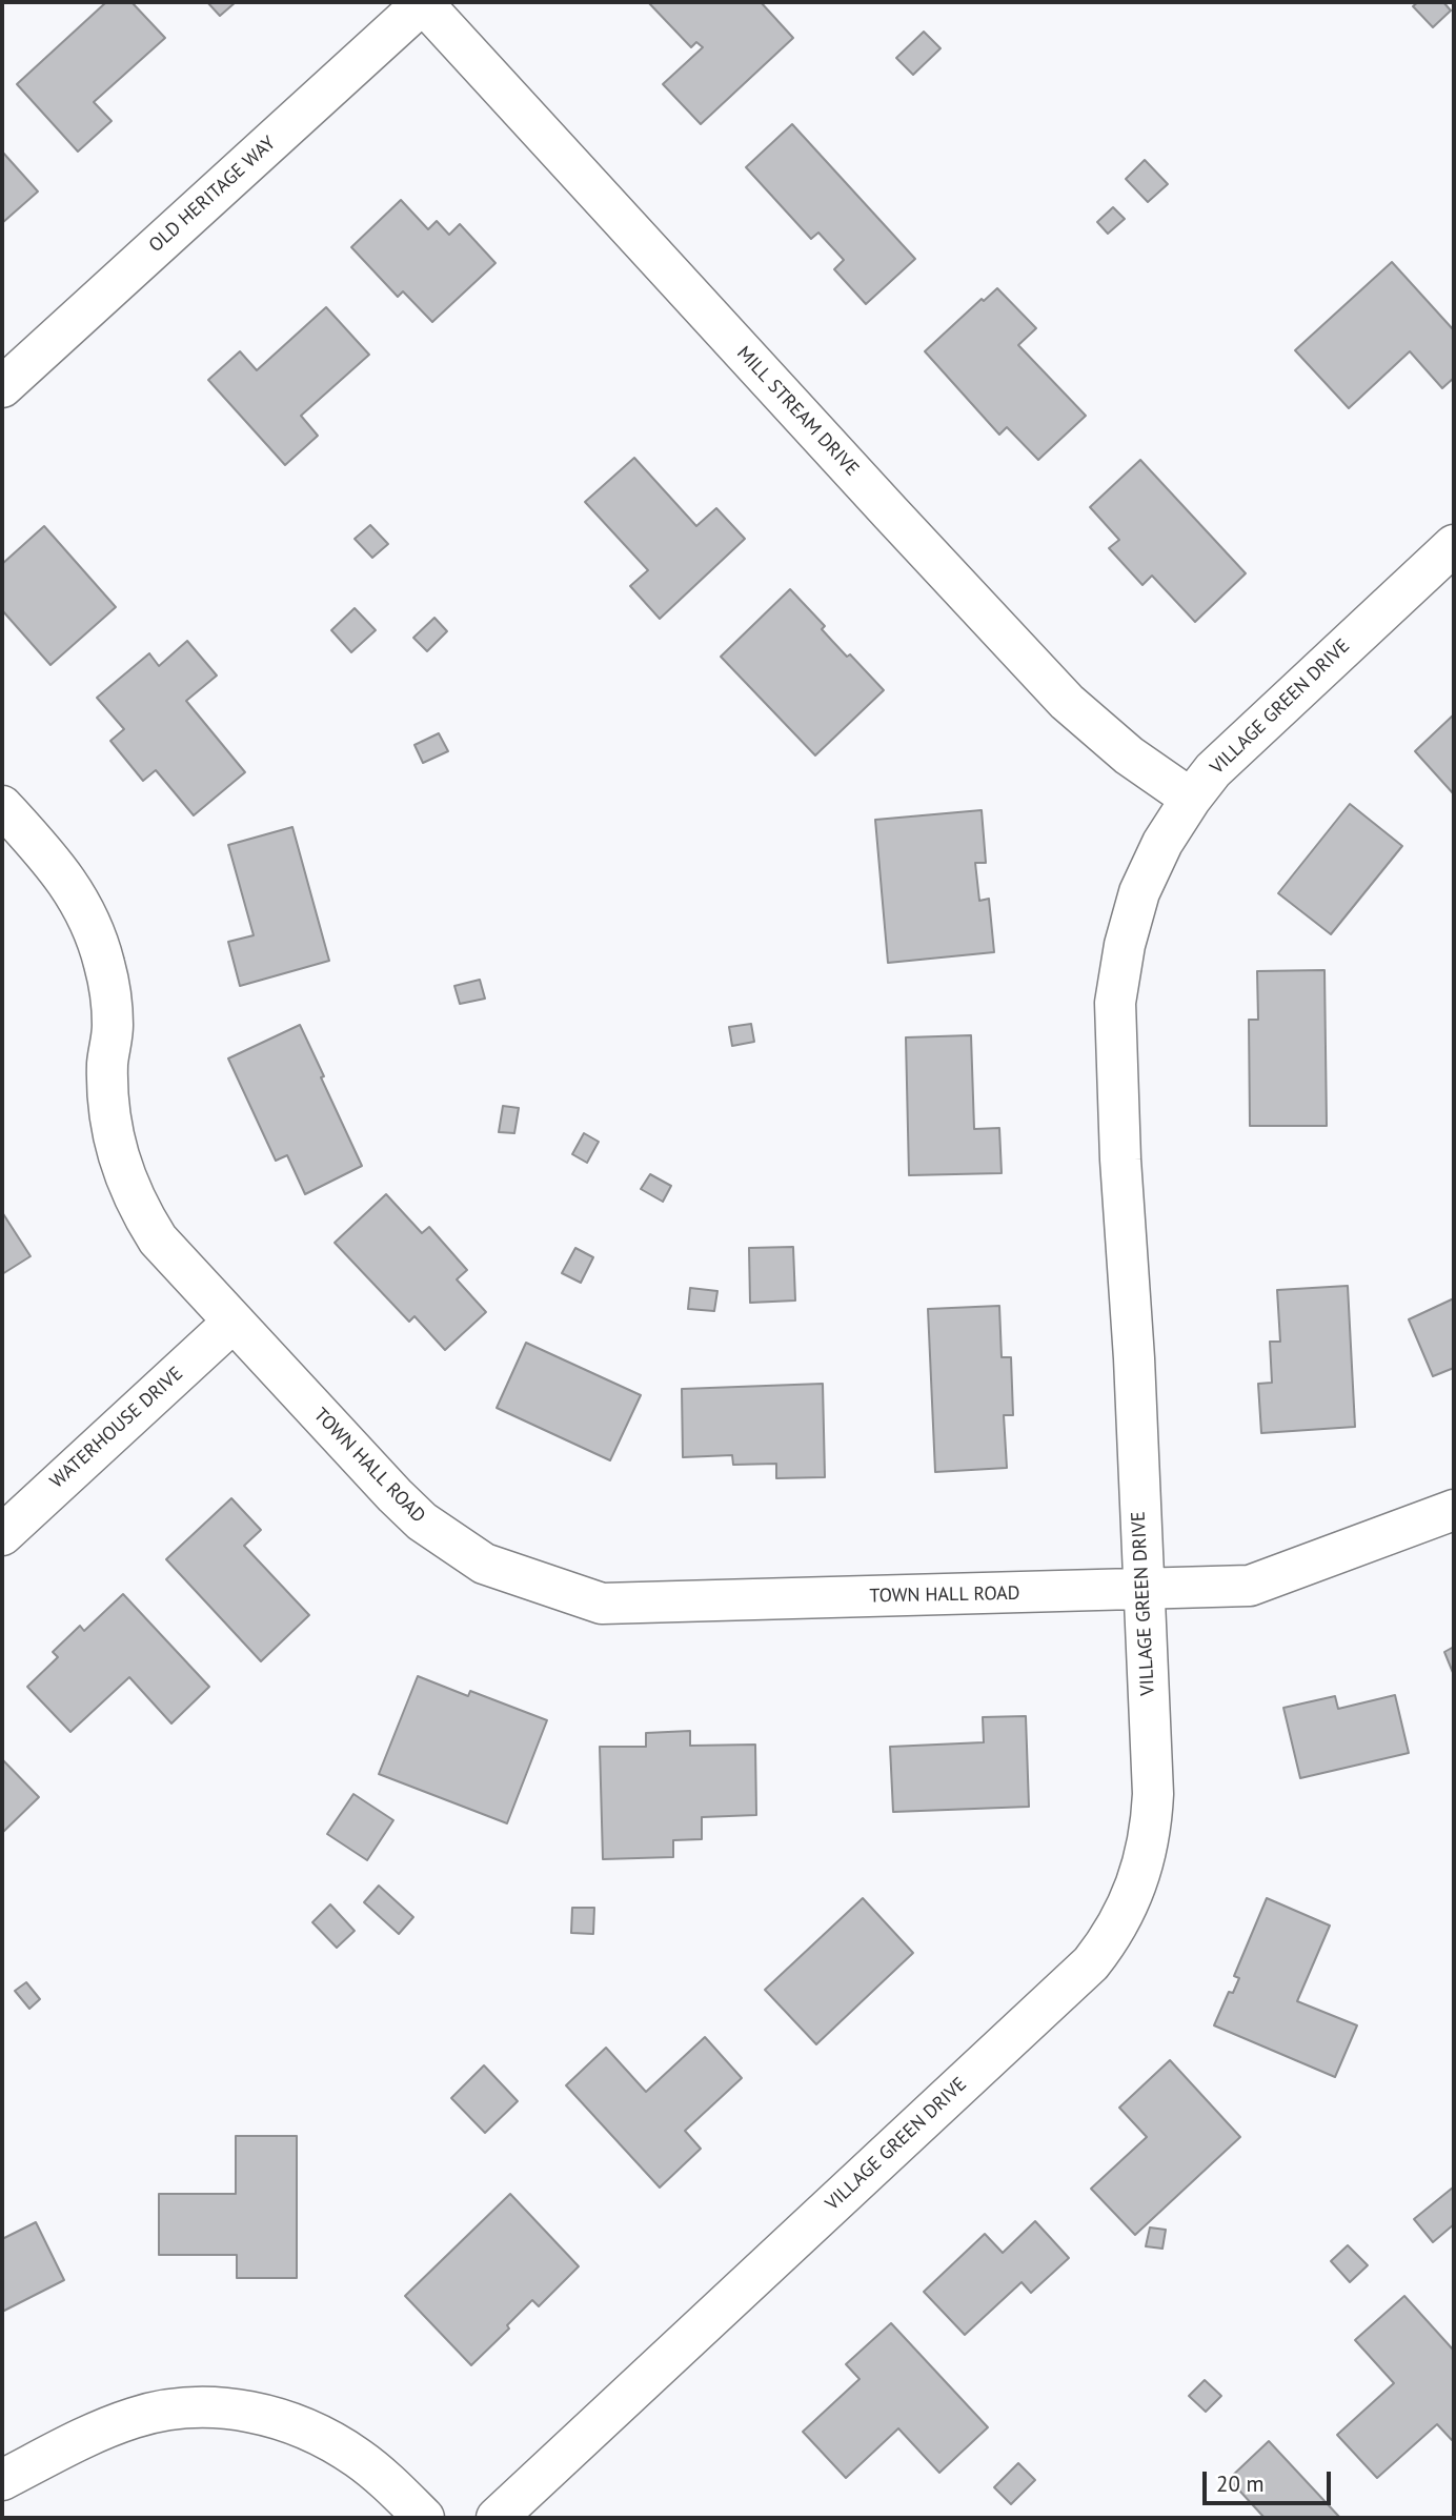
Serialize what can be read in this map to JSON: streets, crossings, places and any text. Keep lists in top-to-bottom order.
{
  "streets": {
    "street": [
      "OLD HERITAGE WAY",
      "MILL STREAM DRIVE",
      "VILLAGE GREEN DRIVE",
      "WATERHOUSE DRIVE",
      "TOWN HALL ROAD"
    ]
  },
  "crossings": [
    ["OLD HERITAGE WAY", "MILL STREAM DRIVE"],
    ["MILL STREAM DRIVE", "VILLAGE GREEN DRIVE"],
    ["VILLAGE GREEN DRIVE", "TOWN HALL ROAD"],
    ["WATERHOUSE DRIVE", "TOWN HALL ROAD"]
  ],
  "scale_bar": "20 m"
}
